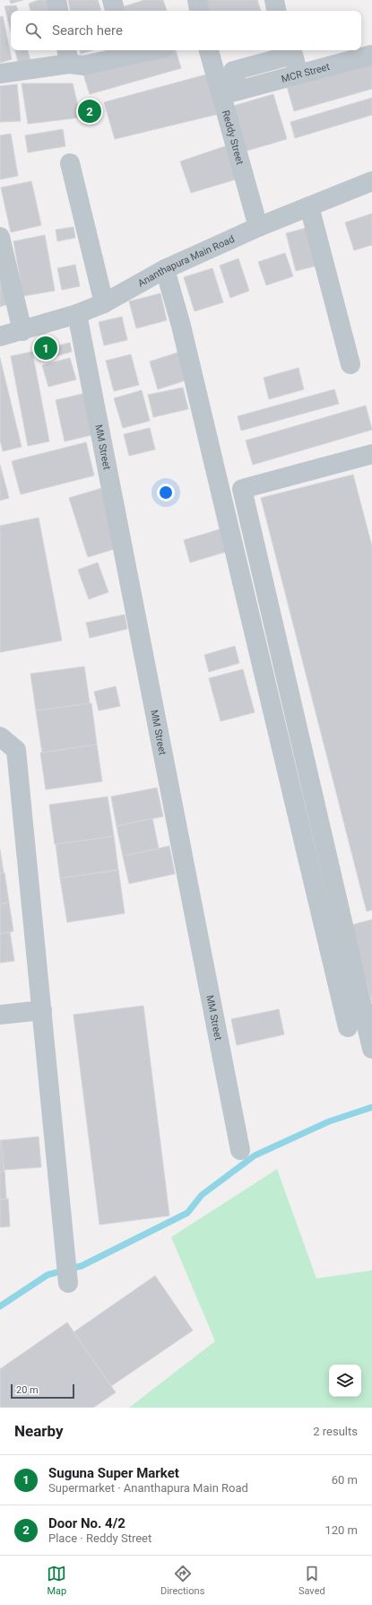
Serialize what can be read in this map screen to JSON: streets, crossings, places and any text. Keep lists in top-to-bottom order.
{
  "streets": {
    "street": [
      "MCR Street",
      "Reddy Street",
      "Ananthapura Main Road",
      "MM Street"
    ]
  },
  "crossings": [
    ["MCR Street", "Reddy Street"],
    ["Reddy Street", "Ananthapura Main Road"],
    ["Ananthapura Main Road", "MM Street"]
  ],
  "scale_bar": "20 m",
  "page": {
    "search": "Search here",
    "pins": ["2", "1"],
    "scale": "20 m",
    "heading": ["Nearby", "2 results"],
    "list": [
      {
        "mark": "1",
        "name": "Suguna Super Market",
        "note": "Supermarket · Ananthapura Main Road",
        "value": "60 m"
      },
      {
        "mark": "2",
        "name": "Door No. 4/2",
        "note": "Place · Reddy Street",
        "value": "120 m"
      }
    ],
    "nav": ["Map", "Directions", "Saved"]
  }
}
